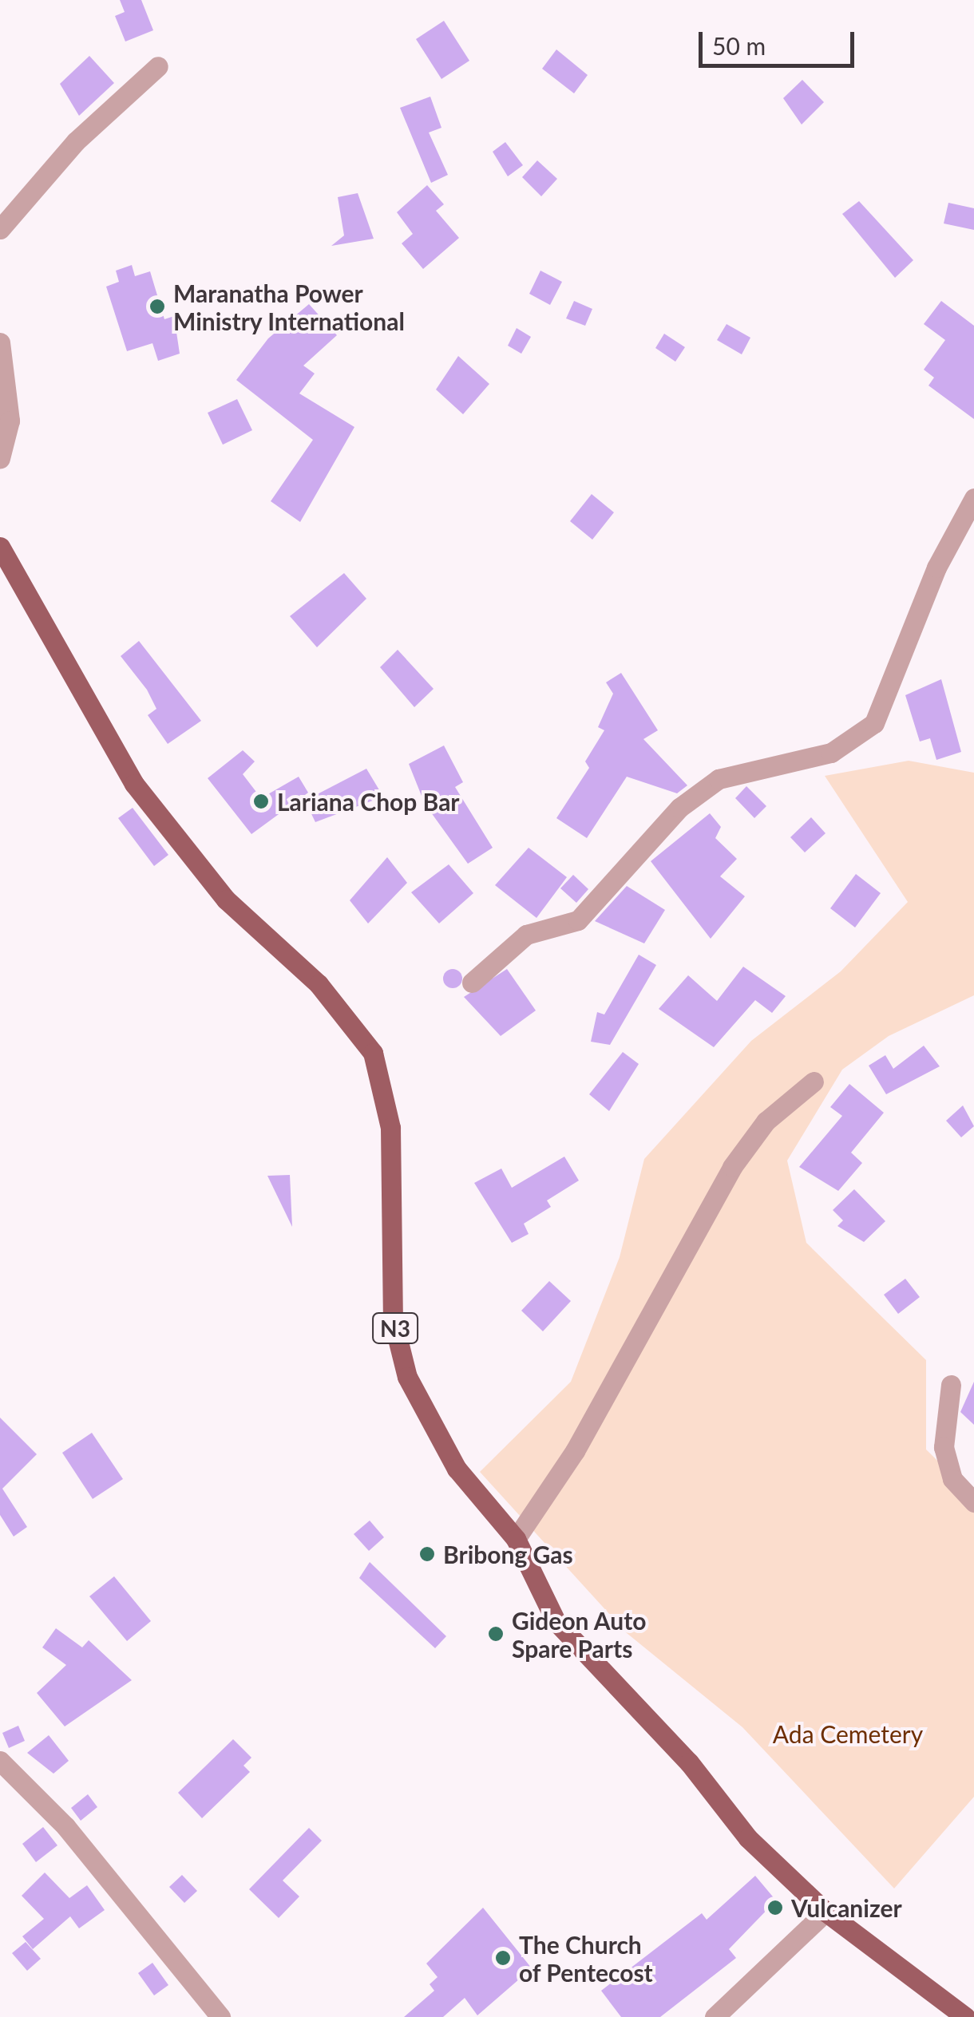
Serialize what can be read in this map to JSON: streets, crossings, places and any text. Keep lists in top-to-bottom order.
{
  "streets": {
    "main road": ["N3"]
  },
  "parks": ["Ada Cemetery"],
  "places": [
    "Maranatha Power Ministry International",
    "Lariana Chop Bar",
    "Bribong Gas",
    "Gideon Auto Spare Parts",
    "Vulcanizer",
    "The Church of Pentecost"
  ],
  "scale_bar": "50 m"
}
